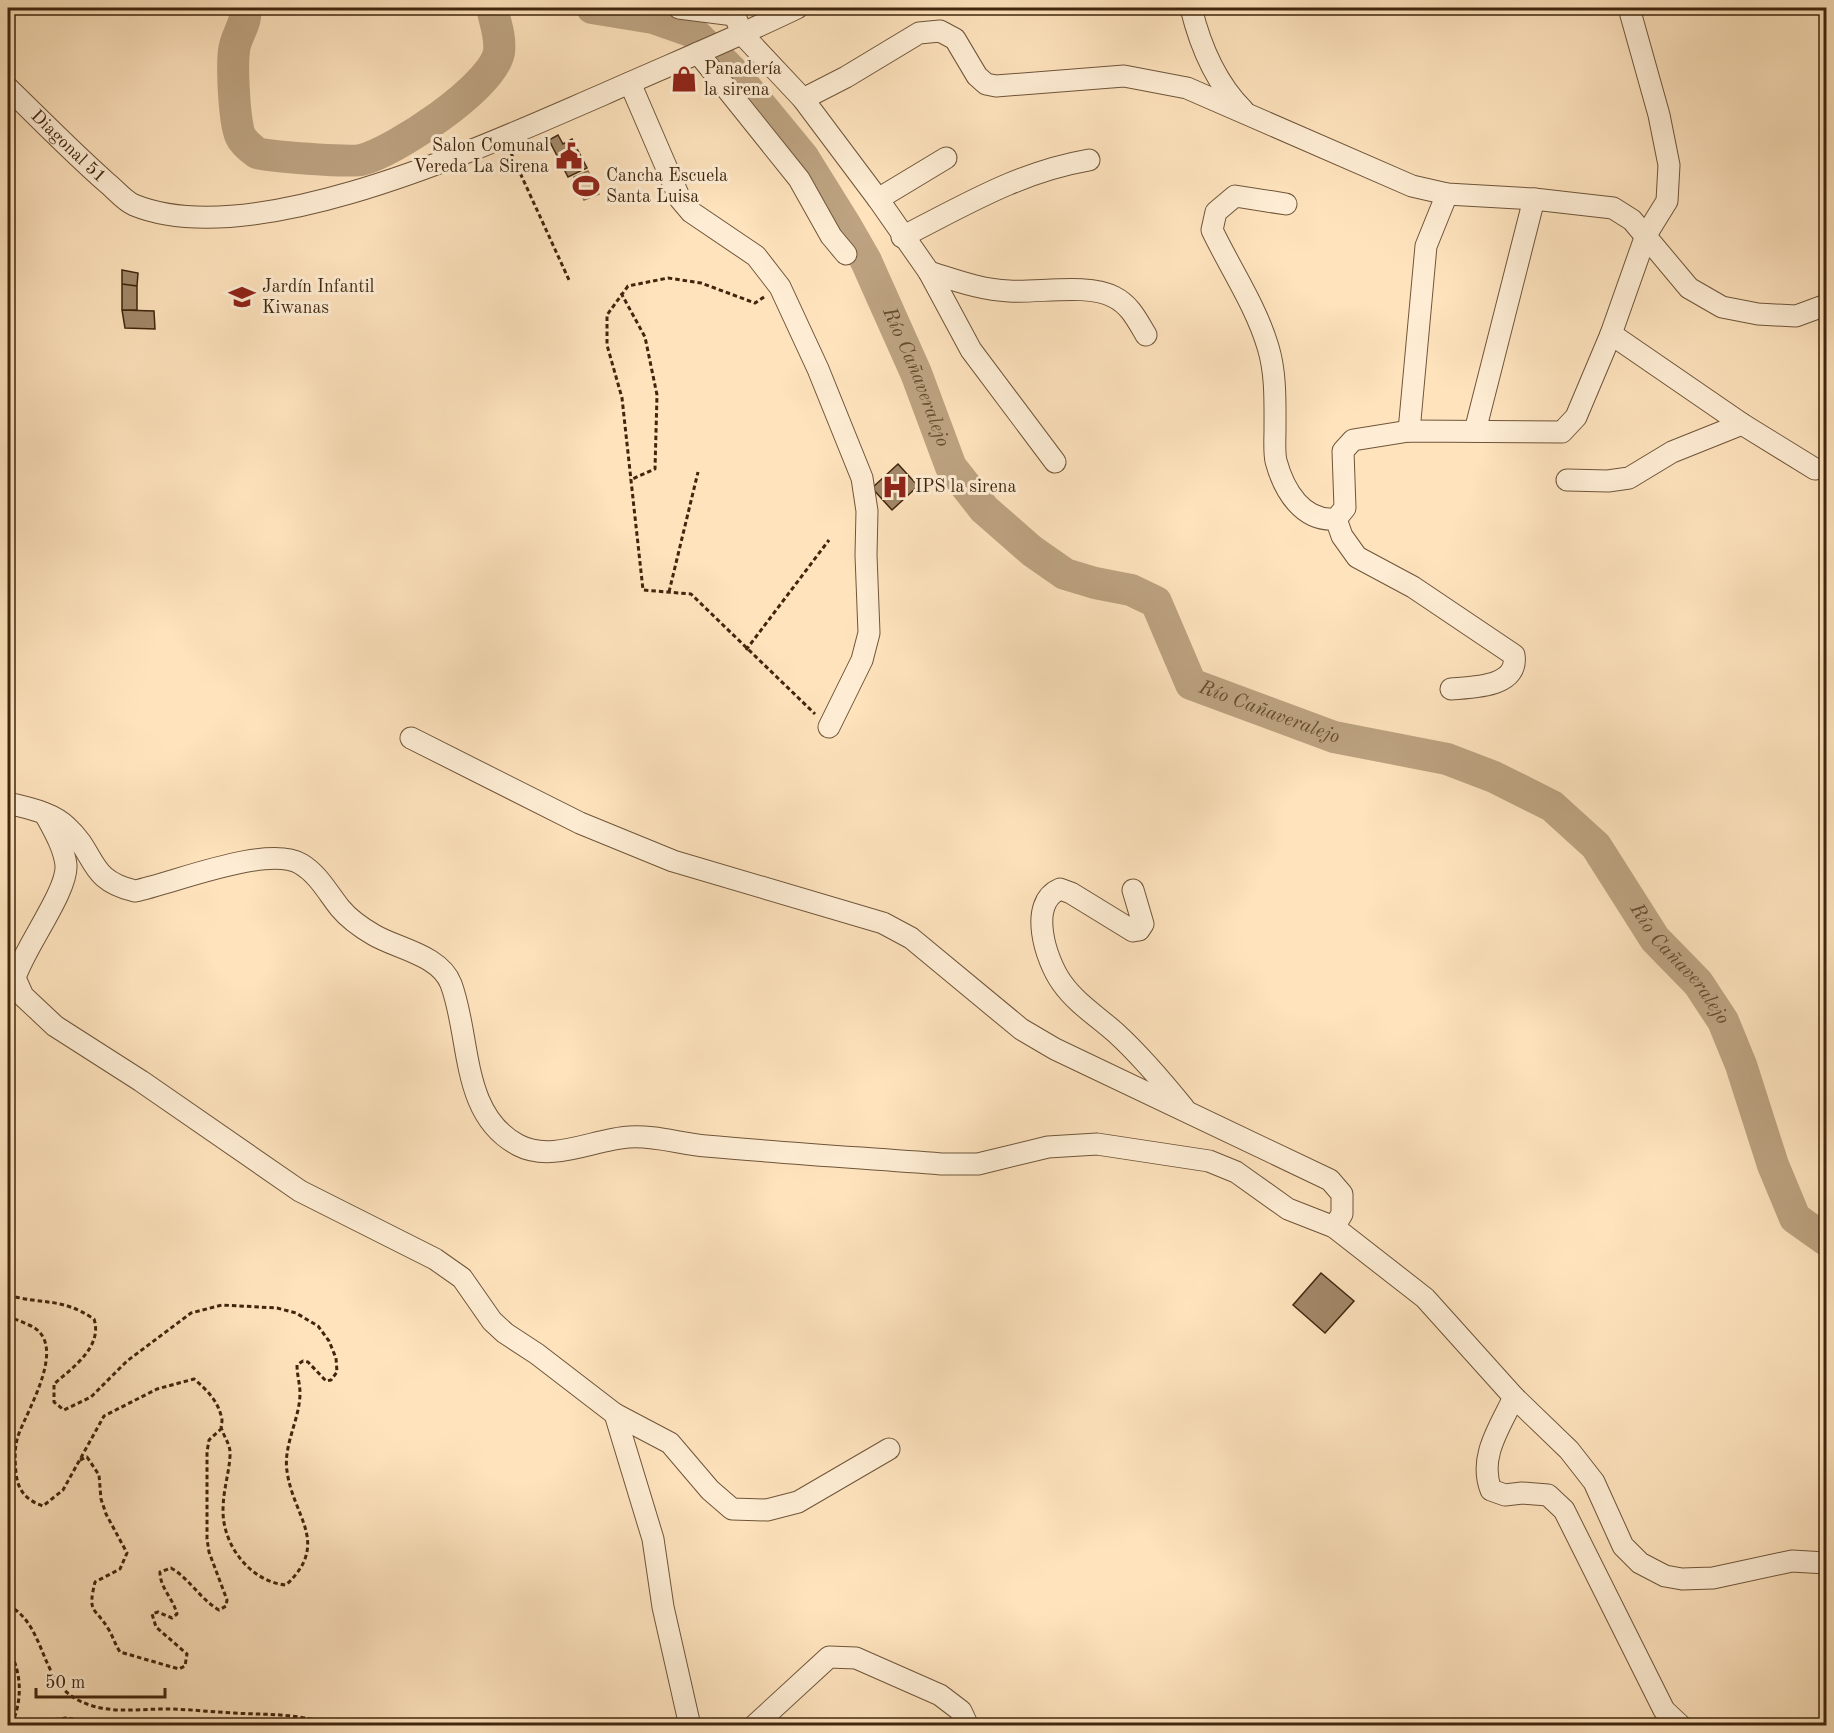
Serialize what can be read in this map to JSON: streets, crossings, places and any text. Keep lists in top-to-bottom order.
{
  "streets": {
    "street": ["Diagonal 51"]
  },
  "water": ["Río Cañaveralejo"],
  "places": {
    "shop": ["Panadería la sirena"],
    "public building": ["Salon Comunal Vereda La Sirena"],
    "sports": ["Cancha Escuela Santa Luisa"],
    "school or university": ["Jardín Infantil Kiwanas"],
    "hospital": ["IPS la sirena"]
  },
  "scale_bar": "50 m"
}
